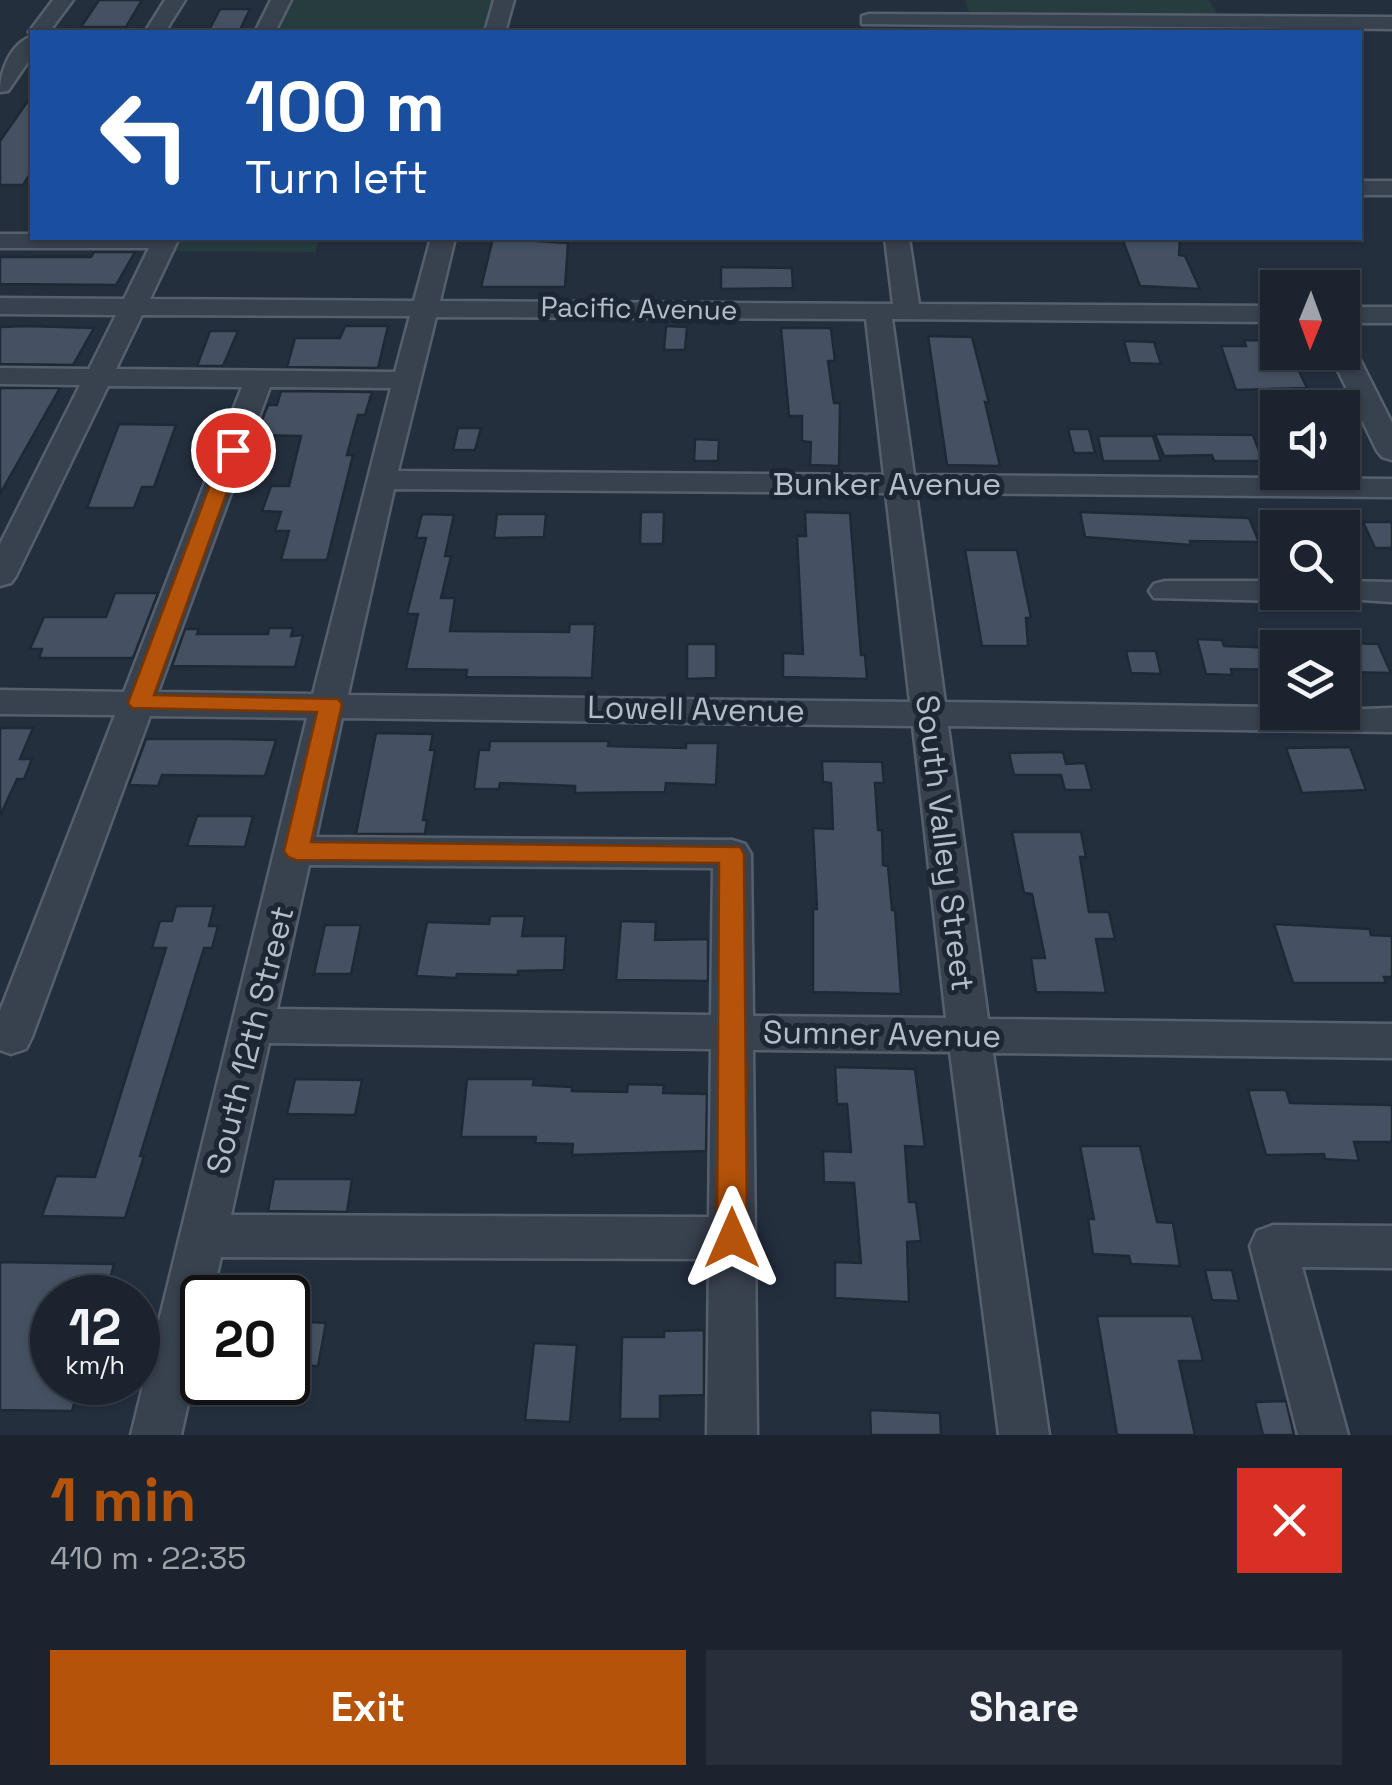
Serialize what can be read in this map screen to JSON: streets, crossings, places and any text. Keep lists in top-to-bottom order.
{
  "streets": {
    "street": [
      "Pacific Avenue",
      "Bunker Avenue",
      "Lowell Avenue",
      "South Valley Street",
      "Sumner Avenue",
      "South 12th Street"
    ]
  },
  "crossings": [
    ["Pacific Avenue", "South Valley Street"],
    ["Pacific Avenue", "South 12th Street"],
    ["Bunker Avenue", "South Valley Street"],
    ["Bunker Avenue", "South 12th Street"],
    ["Lowell Avenue", "South Valley Street"],
    ["Lowell Avenue", "South 12th Street"],
    ["South Valley Street", "Sumner Avenue"],
    ["Sumner Avenue", "South 12th Street"]
  ],
  "north": "bottom",
  "page": {
    "turn": ["100 m", "Turn left"],
    "speed": "12 km/h",
    "limit": "20",
    "heading": ["1 min", "410 m · 22:35"],
    "buttons": ["Exit", "Share"]
  }
}
